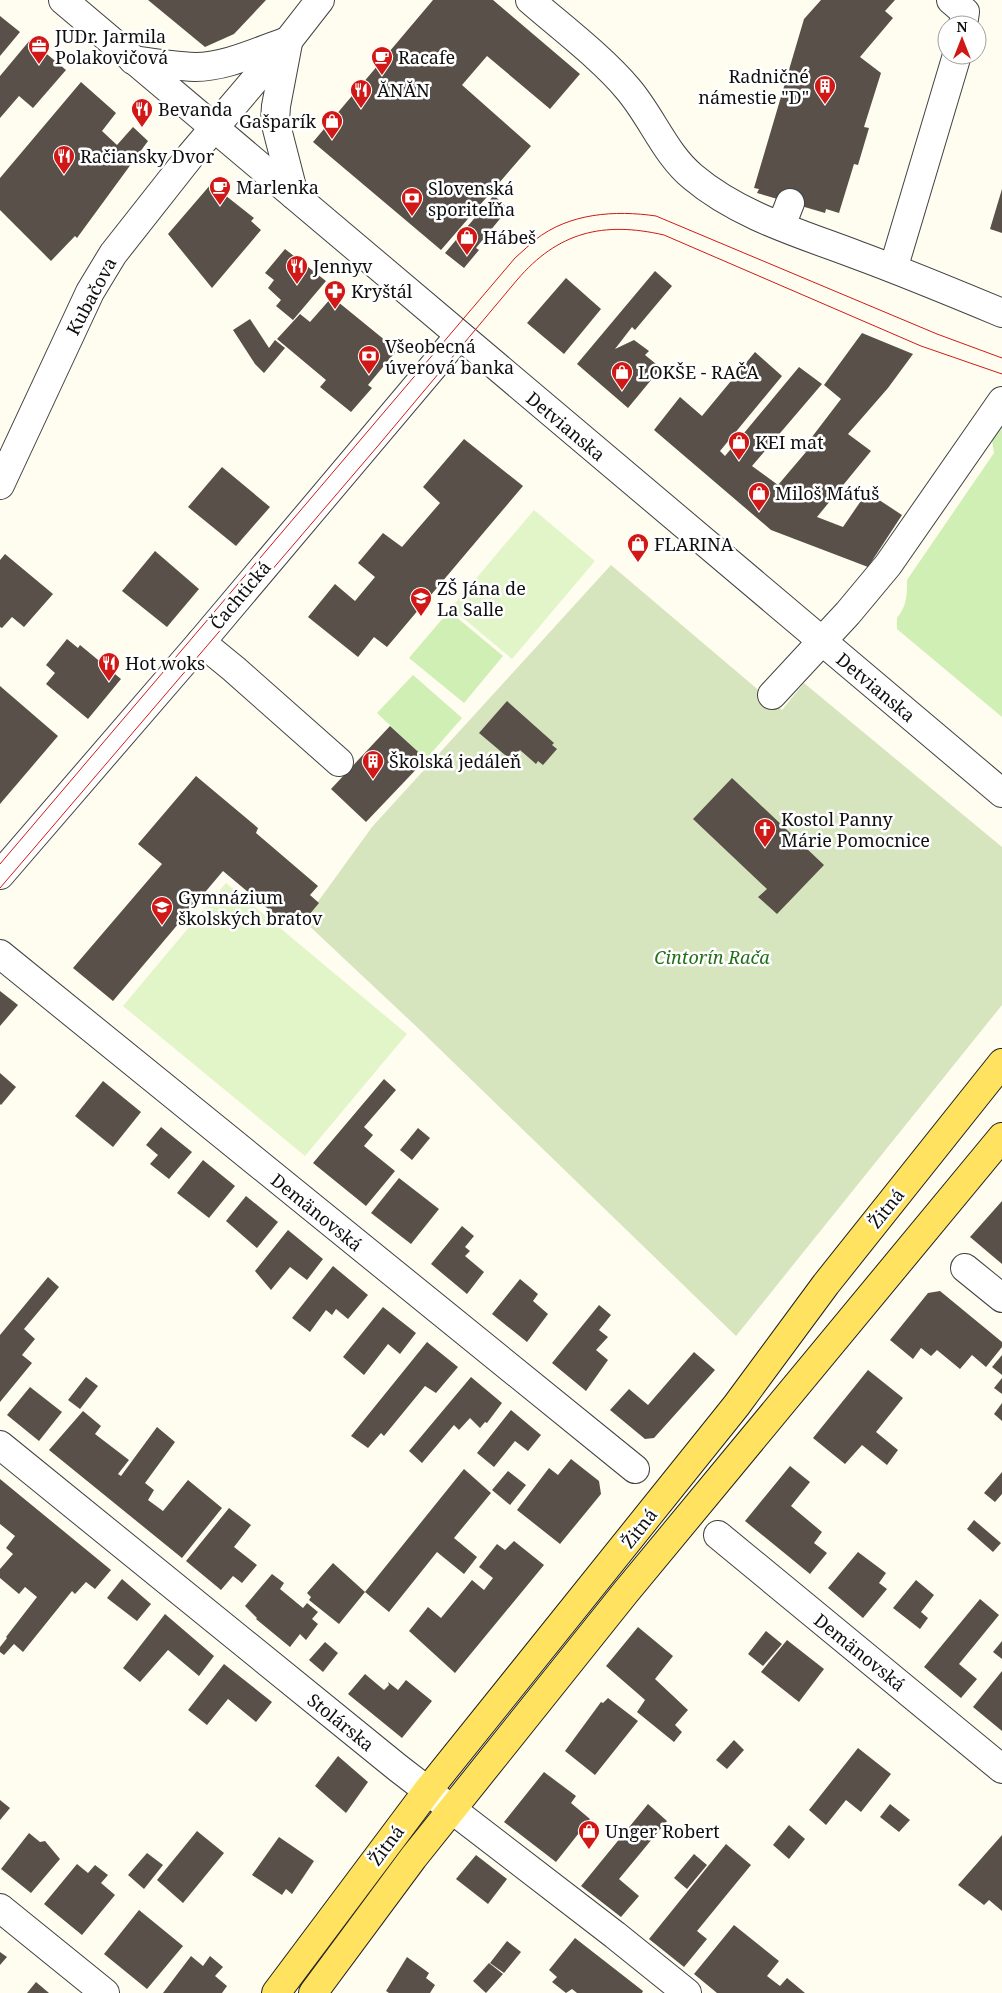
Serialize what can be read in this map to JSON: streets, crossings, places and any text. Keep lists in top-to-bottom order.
{
  "streets": {
    "main road": ["Žitná"],
    "street": [
      "Kubačova",
      "Detvianska",
      "Čachtická",
      "Demänovská",
      "Stolárska"
    ]
  },
  "crossings": [
    ["Kubačova", "Detvianska"],
    ["Detvianska", "Čachtická"],
    ["Žitná", "Stolárska"]
  ],
  "parks": ["Cintorín Rača"],
  "places": {
    "office": ["JUDr. Jarmila Polakovičová"],
    "cafe": ["Racafe", "Marlenka"],
    "building": ["Radničné námestie \"D\"", "Školská jedáleň"],
    "restaurant": [
      "ĂNĂN",
      "Bevanda",
      "Račiansky Dvor",
      "Jennyv",
      "Hot woks"
    ],
    "shop": [
      "Gašparík",
      "Hábeš",
      "LOKŠE - RAČA",
      "KEI mat",
      "Miloš Máťuš",
      "FLARINA",
      "Unger Robert"
    ],
    "bank": ["Slovenská sporiteľňa", "Všeobecná úverová banka"],
    "pharmacy": ["Kryštál"],
    "school or university": ["ZŠ Jána de La Salle", "Gymnázium školských bratov"],
    "church": ["Kostol Panny Márie Pomocnice"]
  },
  "north": "top"
}
